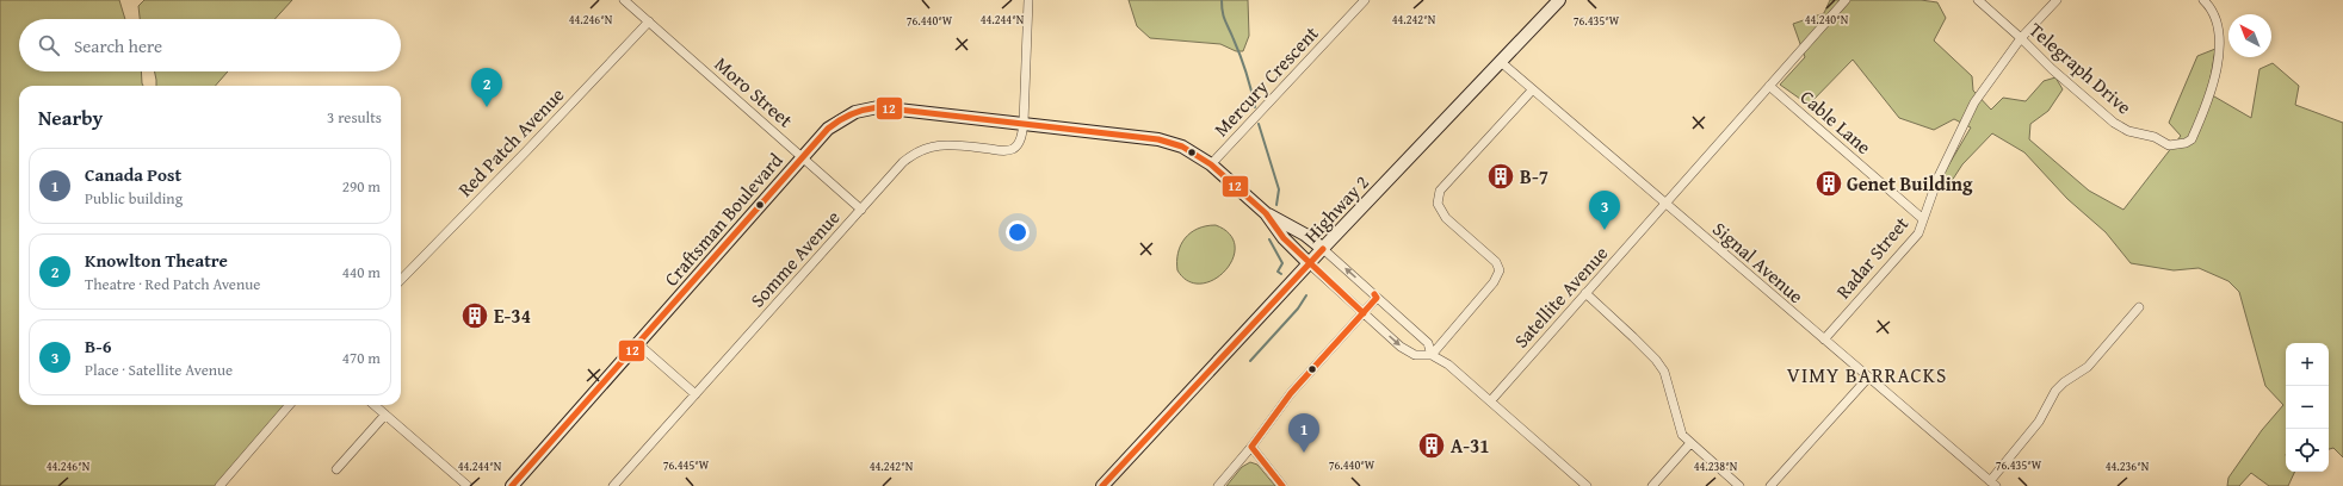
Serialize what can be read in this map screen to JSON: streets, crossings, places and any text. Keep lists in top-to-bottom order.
{
  "streets": {
    "street": [
      "Telegraph Drive",
      "Mercury Crescent",
      "Moro Street",
      "Cable Lane",
      "Red Patch Avenue",
      "Highway 2",
      "Craftsman Boulevard",
      "Radar Street",
      "Somme Avenue",
      "Signal Avenue",
      "Satellite Avenue"
    ]
  },
  "crossings": [
    ["Telegraph Drive", "Radar Street"],
    ["Mercury Crescent", "Craftsman Boulevard"],
    ["Moro Street", "Red Patch Avenue"],
    ["Moro Street", "Craftsman Boulevard"],
    ["Moro Street", "Somme Avenue"],
    ["Cable Lane", "Radar Street"],
    ["Cable Lane", "Satellite Avenue"],
    ["Highway 2", "Craftsman Boulevard"],
    ["Highway 2", "Signal Avenue"],
    ["Craftsman Boulevard", "Somme Avenue"],
    ["Radar Street", "Signal Avenue"],
    ["Signal Avenue", "Satellite Avenue"]
  ],
  "districts": ["VIMY BARRACKS"],
  "places": {
    "building": [
      "B-7",
      "Genet Building",
      "E-34",
      "A-31"
    ]
  },
  "lines": ["transit line 12"],
  "north": "top left",
  "page": {
    "search": "Search here",
    "pins": ["2", "3", "1"],
    "heading": ["Nearby", "3 results"],
    "list": [
      {
        "mark": "1",
        "name": "Canada Post",
        "note": "Public building",
        "value": "290 m"
      },
      {
        "mark": "2",
        "name": "Knowlton Theatre",
        "note": "Theatre · Red Patch Avenue",
        "value": "440 m"
      },
      {
        "mark": "3",
        "name": "B-6",
        "note": "Place · Satellite Avenue",
        "value": "470 m"
      }
    ],
    "map_buttons": ["+", "−"]
  },
  "coordinates": [
    "44.244°N",
    "44.240°N",
    "44.246°N",
    "44.242°N",
    "76.440°W",
    "76.435°W",
    "76.445°W",
    "44.238°N",
    "44.236°N"
  ]
}
